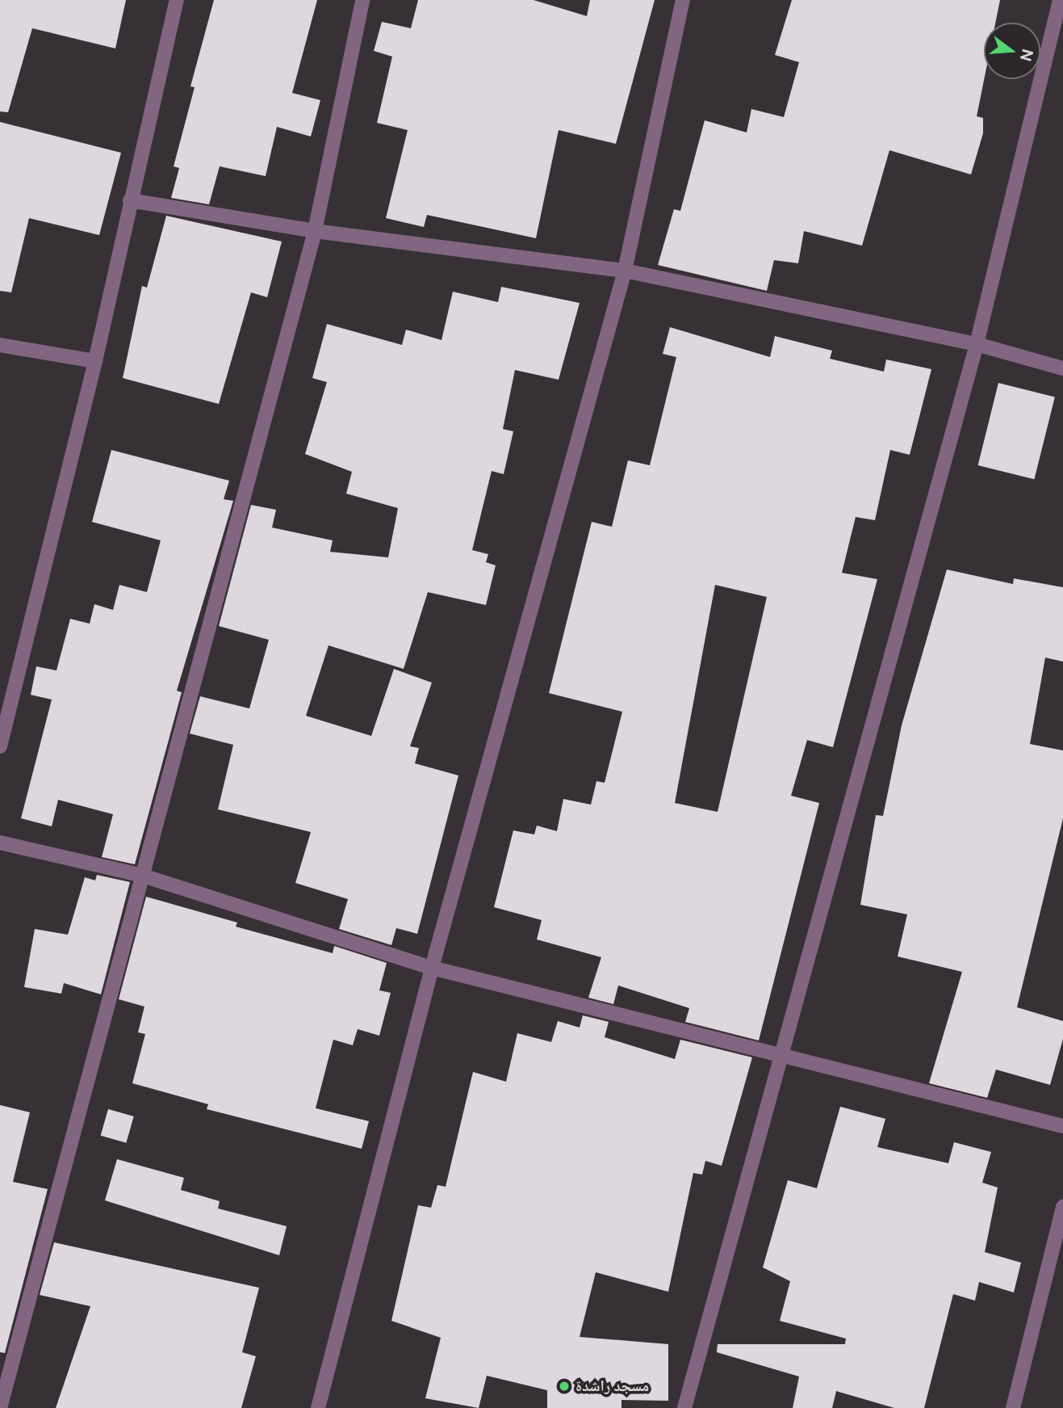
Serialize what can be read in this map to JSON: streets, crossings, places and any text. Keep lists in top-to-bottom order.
{
  "places": ["مسجد راشدة"],
  "north": "right"
}
